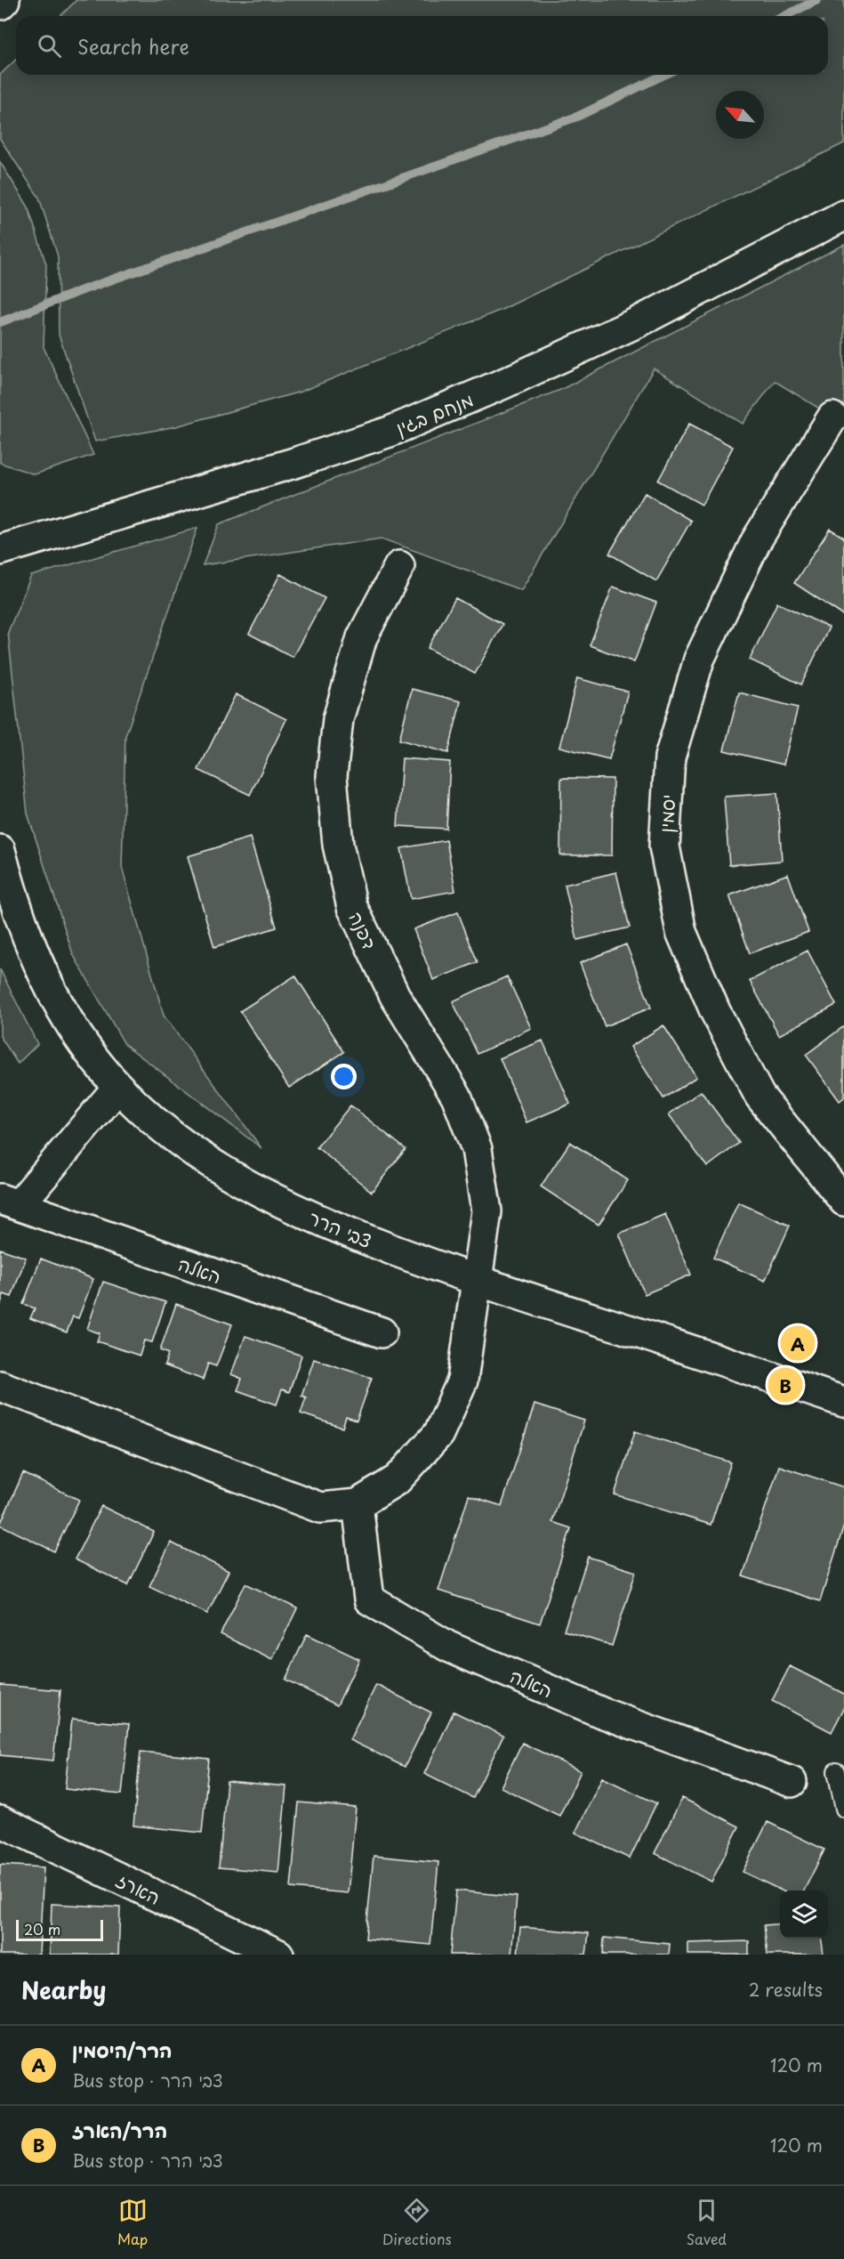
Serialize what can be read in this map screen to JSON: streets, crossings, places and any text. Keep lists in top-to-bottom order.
{
  "streets": {
    "street": [
      "מנחם בגין",
      "יסמין",
      "דפנה",
      "צבי הרר",
      "האלה",
      "הארז"
    ]
  },
  "crossings": [
    ["דפנה", "צבי הרר"],
    ["צבי הרר", "האלה"]
  ],
  "scale_bar": "20 m",
  "north": "top left",
  "page": {
    "search": "Search here",
    "pins": ["A", "B"],
    "scale": "20 m",
    "heading": ["Nearby", "2 results"],
    "list": [
      {
        "mark": "A",
        "name": "הרר/היסמין",
        "note": "Bus stop · צבי הרר",
        "value": "120 m"
      },
      {
        "mark": "B",
        "name": "הרר/הארז",
        "note": "Bus stop · צבי הרר",
        "value": "120 m"
      }
    ],
    "nav": ["Map", "Directions", "Saved"]
  }
}
